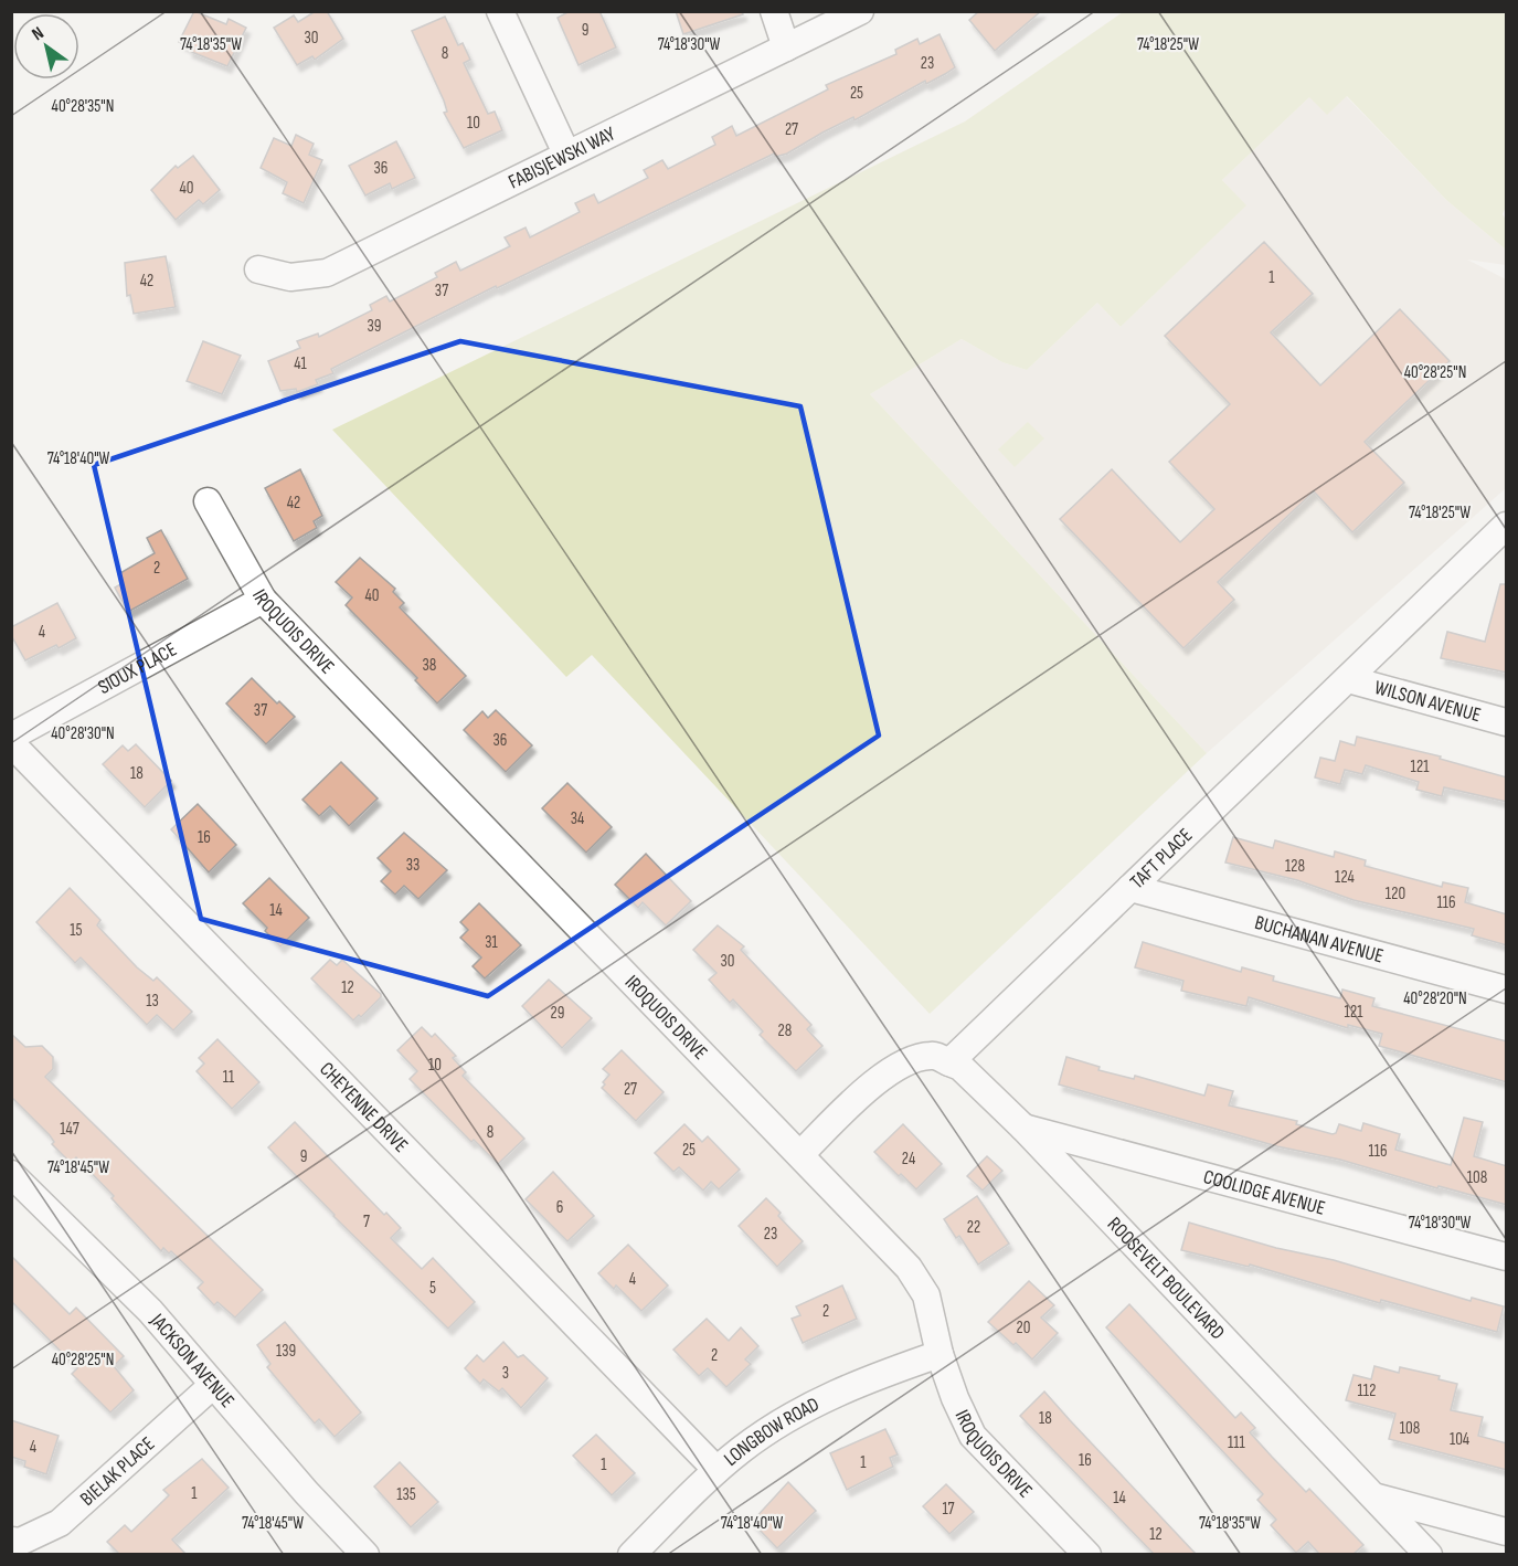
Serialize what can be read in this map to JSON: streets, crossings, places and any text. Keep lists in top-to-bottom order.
{
  "streets": {
    "street": [
      "FABISJEWSKI WAY",
      "IROQUOIS DRIVE",
      "SIOUX PLACE",
      "WILSON AVENUE",
      "TAFT PLACE",
      "BUCHANAN AVENUE",
      "CHEYENNE DRIVE",
      "COOLIDGE AVENUE",
      "ROOSEVELT BOULEVARD",
      "JACKSON AVENUE",
      "LONGBOW ROAD",
      "BIELAK PLACE"
    ]
  },
  "crossings": [
    ["IROQUOIS DRIVE", "SIOUX PLACE"],
    ["IROQUOIS DRIVE", "LONGBOW ROAD"],
    ["WILSON AVENUE", "TAFT PLACE"],
    ["TAFT PLACE", "BUCHANAN AVENUE"],
    ["TAFT PLACE", "ROOSEVELT BOULEVARD"],
    ["CHEYENNE DRIVE", "LONGBOW ROAD"],
    ["COOLIDGE AVENUE", "ROOSEVELT BOULEVARD"],
    ["JACKSON AVENUE", "BIELAK PLACE"]
  ],
  "house_numbers": [
    "9",
    "30",
    "8",
    "23",
    "25",
    "10",
    "27",
    "36",
    "40",
    "1",
    "42",
    "37",
    "39",
    "41",
    "42",
    "2",
    "40",
    "4",
    "38",
    "37",
    "36",
    "121",
    "18",
    "34",
    "16",
    "33",
    "128",
    "124",
    "120",
    "116",
    "14",
    "15",
    "31",
    "30",
    "12",
    "13",
    "121",
    "29",
    "28",
    "10",
    "11",
    "27",
    "147",
    "8",
    "25",
    "116",
    "9",
    "24",
    "108",
    "6",
    "7",
    "22",
    "23",
    "4",
    "5",
    "2",
    "20",
    "139",
    "2",
    "3",
    "112",
    "18",
    "108",
    "104",
    "111",
    "4",
    "16",
    "1",
    "1",
    "1",
    "135",
    "14",
    "17",
    "12"
  ],
  "north": "top left",
  "coordinates": [
    "74°18'35\"W",
    "74°18'30\"W",
    "74°18'25\"W",
    "40°28'35\"N",
    "40°28'25\"N",
    "74°18'40\"W",
    "40°28'30\"N",
    "40°28'20\"N",
    "74°18'45\"W"
  ]
}
